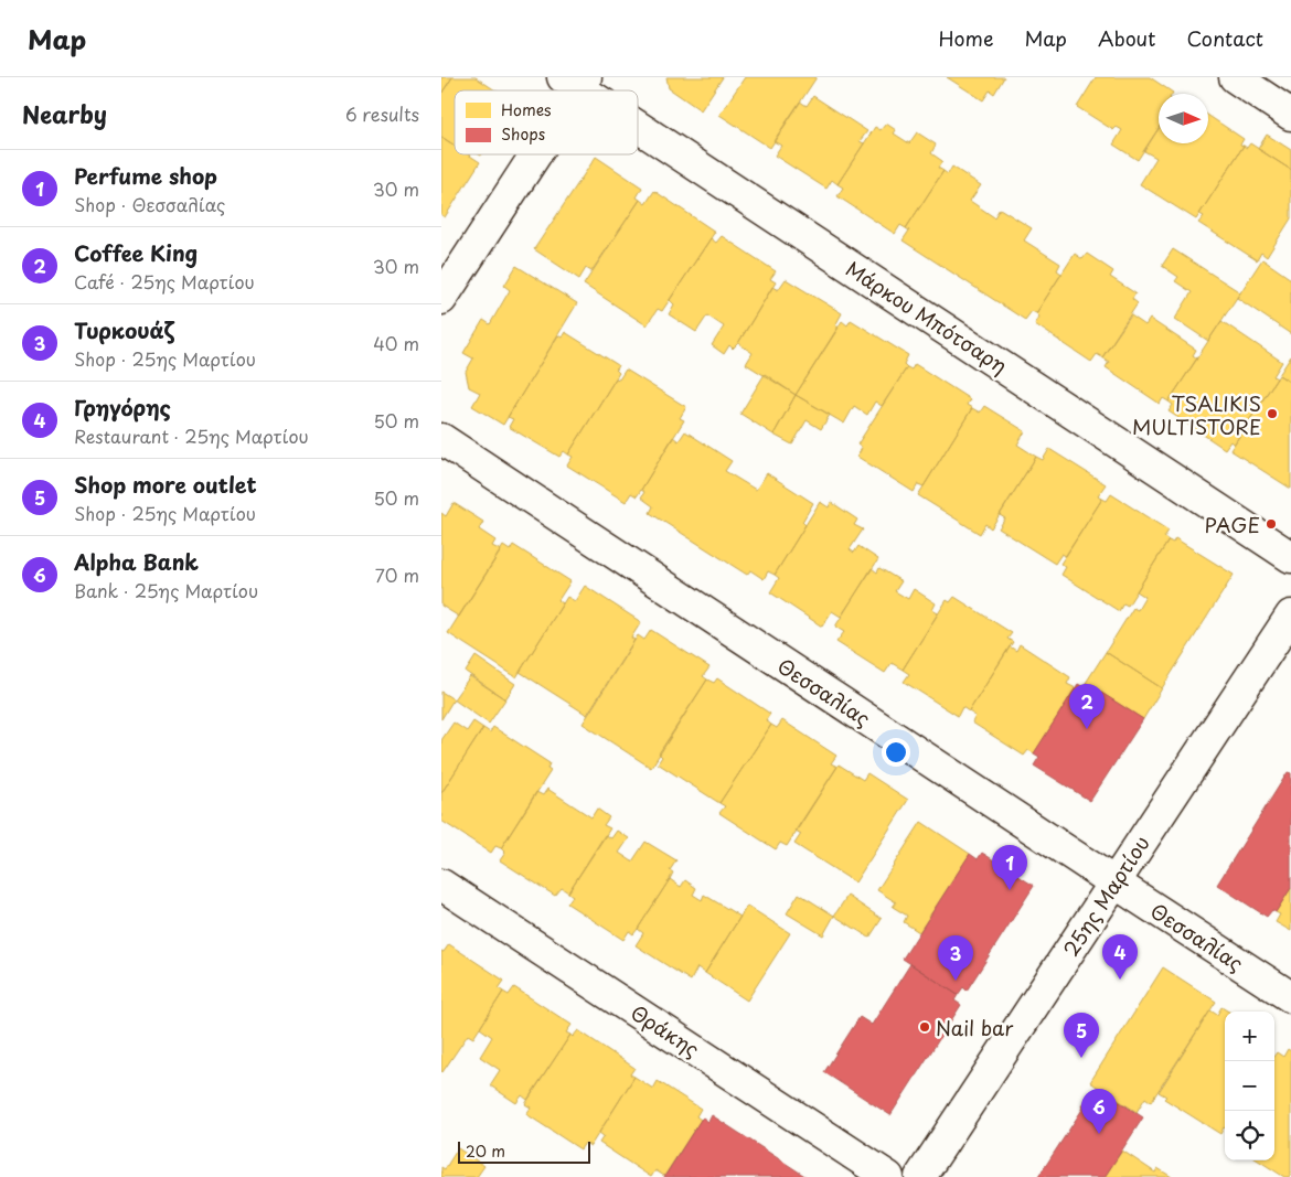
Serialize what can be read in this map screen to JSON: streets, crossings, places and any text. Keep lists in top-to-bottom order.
{
  "streets": {
    "street": [
      "Μάρκου Μπότσαρη",
      "Θεσσαλίας",
      "25ης Μαρτίου",
      "Θράκης"
    ]
  },
  "crossings": [
    ["Θεσσαλίας", "25ης Μαρτίου"]
  ],
  "places": ["TSALIKIS MULTISTORE", "PAGE", "Nail bar"],
  "legend": ["Homes", "Shops"],
  "scale_bar": "20 m",
  "north": "right",
  "page": {
    "header": "Map",
    "nav": [
      "Home",
      "Map",
      "About",
      "Contact"
    ],
    "heading": ["Nearby", "6 results"],
    "list": [
      {
        "mark": "1",
        "name": "Perfume shop",
        "note": "Shop · Θεσσαλίας",
        "value": "30 m"
      },
      {
        "mark": "2",
        "name": "Coffee King",
        "note": "Café · 25ης Μαρτίου",
        "value": "30 m"
      },
      {
        "mark": "3",
        "name": "Τυρκουάζ",
        "note": "Shop · 25ης Μαρτίου",
        "value": "40 m"
      },
      {
        "mark": "4",
        "name": "Γρηγόρης",
        "note": "Restaurant · 25ης Μαρτίου",
        "value": "50 m"
      },
      {
        "mark": "5",
        "name": "Shop more outlet",
        "note": "Shop · 25ης Μαρτίου",
        "value": "50 m"
      },
      {
        "mark": "6",
        "name": "Alpha Bank",
        "note": "Bank · 25ης Μαρτίου",
        "value": "70 m"
      }
    ],
    "pins": [
      "2",
      "1",
      "4",
      "3",
      "5",
      "6"
    ],
    "map_buttons": ["+", "−"],
    "scale": "20 m"
  }
}
